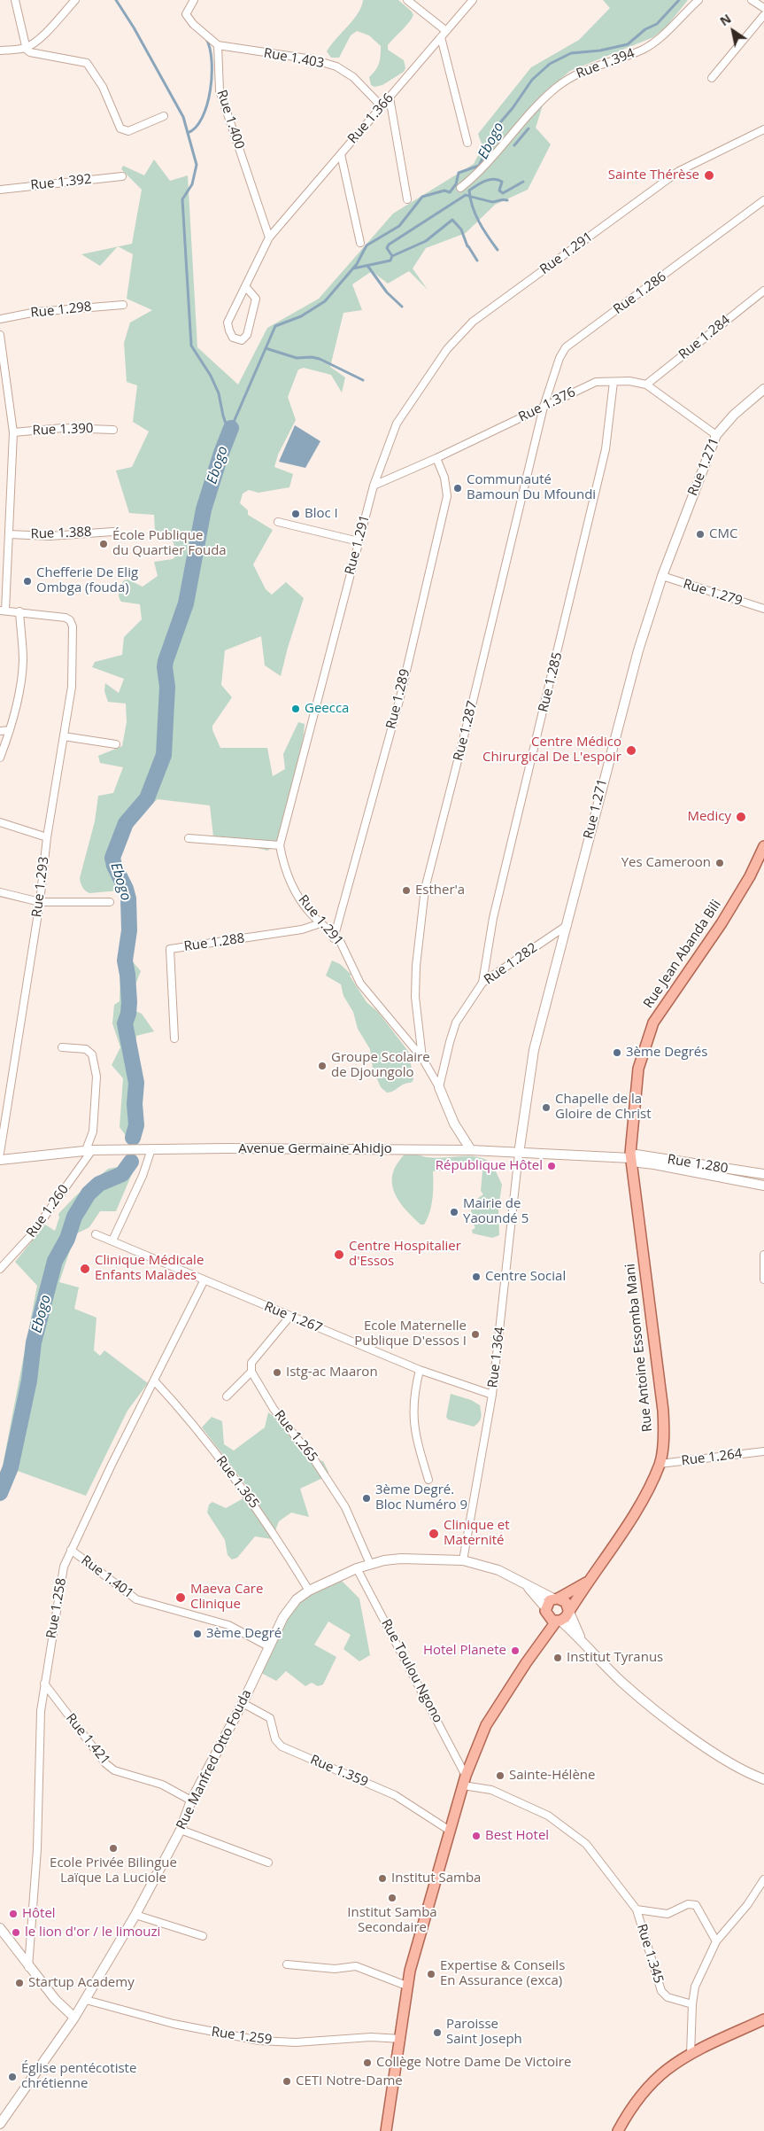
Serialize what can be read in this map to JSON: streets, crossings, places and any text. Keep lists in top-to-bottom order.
{
  "streets": {
    "main road": ["Rue Jean Abanda Bili", "Rue Antoine Essomba Mani"],
    "street": [
      "Rue 1.403",
      "Rue 1.394",
      "Rue 1.366",
      "Rue 1.400",
      "Rue 1.392",
      "Rue 1.291",
      "Rue 1.286",
      "Rue 1.298",
      "Rue 1.284",
      "Rue 1.376",
      "Rue 1.390",
      "Rue 1.271",
      "Rue 1.388",
      "Rue 1.279",
      "Rue 1.285",
      "Rue 1.289",
      "Rue 1.287",
      "Rue 1.293",
      "Rue 1.288",
      "Rue 1.282",
      "Avenue Germaine Ahidjo",
      "Rue 1.280",
      "Rue 1.260",
      "Rue 1.267",
      "Rue 1.364",
      "Rue 1.265",
      "Rue 1.264",
      "Rue 1.365",
      "Rue 1.401",
      "Rue 1.258",
      "Rue Toulou Ngono",
      "Rue 1.421",
      "Rue Manfred Otto Fouda",
      "Rue 1.359",
      "Rue 1.345",
      "Rue 1.259"
    ]
  },
  "crossings": [
    ["Rue 1.403", "Rue 1.366"],
    ["Rue 1.403", "Rue 1.400"],
    ["Rue 1.366", "Rue 1.400"],
    ["Rue 1.291", "Rue 1.376"],
    ["Rue 1.291", "Rue 1.289"],
    ["Rue 1.291", "Rue 1.287"],
    ["Rue 1.291", "Rue 1.288"],
    ["Rue 1.291", "Rue 1.282"],
    ["Rue 1.286", "Rue 1.376"],
    ["Rue 1.286", "Rue 1.287"],
    ["Rue 1.284", "Rue 1.376"],
    ["Rue 1.376", "Rue 1.271"],
    ["Rue 1.376", "Rue 1.285"],
    ["Rue 1.376", "Rue 1.289"],
    ["Rue 1.376", "Rue 1.287"],
    ["Rue 1.271", "Rue 1.279"],
    ["Rue 1.271", "Rue 1.282"],
    ["Rue 1.271", "Avenue Germaine Ahidjo"],
    ["Rue 1.271", "Rue 1.364"],
    ["Rue 1.285", "Rue 1.282"],
    ["Rue Jean Abanda Bili", "Avenue Germaine Ahidjo"],
    ["Rue Jean Abanda Bili", "Rue 1.280"],
    ["Rue Jean Abanda Bili", "Rue Antoine Essomba Mani"],
    ["Avenue Germaine Ahidjo", "Rue 1.280"],
    ["Avenue Germaine Ahidjo", "Rue 1.260"],
    ["Avenue Germaine Ahidjo", "Rue Antoine Essomba Mani"],
    ["Avenue Germaine Ahidjo", "Rue 1.364"],
    ["Rue 1.280", "Rue Antoine Essomba Mani"],
    ["Rue 1.267", "Rue 1.364"],
    ["Rue 1.267", "Rue 1.258"],
    ["Rue Antoine Essomba Mani", "Rue 1.264"],
    ["Rue Antoine Essomba Mani", "Rue Manfred Otto Fouda"],
    ["Rue 1.364", "Rue Manfred Otto Fouda"],
    ["Rue 1.265", "Rue Manfred Otto Fouda"],
    ["Rue 1.365", "Rue 1.258"],
    ["Rue 1.365", "Rue Manfred Otto Fouda"],
    ["Rue 1.401", "Rue 1.258"],
    ["Rue 1.401", "Rue Manfred Otto Fouda"],
    ["Rue 1.258", "Rue 1.421"],
    ["Rue Toulou Ngono", "Rue Manfred Otto Fouda"],
    ["Rue 1.421", "Rue Manfred Otto Fouda"],
    ["Rue Manfred Otto Fouda", "Rue 1.359"],
    ["Rue Manfred Otto Fouda", "Rue 1.259"]
  ],
  "water": ["Ebogo"],
  "places": [
    "Sainte Thérèse",
    "Communauté Bamoun Du Mfoundi",
    "Bloc I",
    "CMC",
    "École Publique du Quartier Fouda",
    "Chefferie De Elig Ombga (fouda)",
    "Geecca",
    "Centre Médico Chirurgical De L'espoir",
    "Medicy",
    "Yes Cameroon",
    "Esther'a",
    "3ème Degrés",
    "Groupe Scolaire de Djoungolo",
    "Chapelle de la Gloire de Christ",
    "République Hôtel",
    "Mairie de Yaoundé 5",
    "Centre Hospitalier d'Essos",
    "Clinique Médicale Enfants Malades",
    "Centre Social",
    "Ecole Maternelle Publique D'essos I",
    "Istg-ac Maaron",
    "3ème Degré. Bloc Numéro 9",
    "Clinique et Maternité",
    "Maeva Care Clinique",
    "3ème Degré",
    "Hotel Planete",
    "Institut Tyranus",
    "Sainte-Hélène",
    "Best Hotel",
    "Ecole Privée Bilingue Laïque La Luciole",
    "Institut Samba",
    "Institut Samba Secondaire",
    "Hôtel",
    "le lion d'or / le limouzi",
    "Expertise & Conseils En Assurance (exca)",
    "Startup Academy",
    "Paroisse Saint Joseph",
    "Collège Notre Dame De Victoire",
    "Église pentécotiste chrétienne",
    "CETI Notre-Dame"
  ],
  "north": "top left"
}
